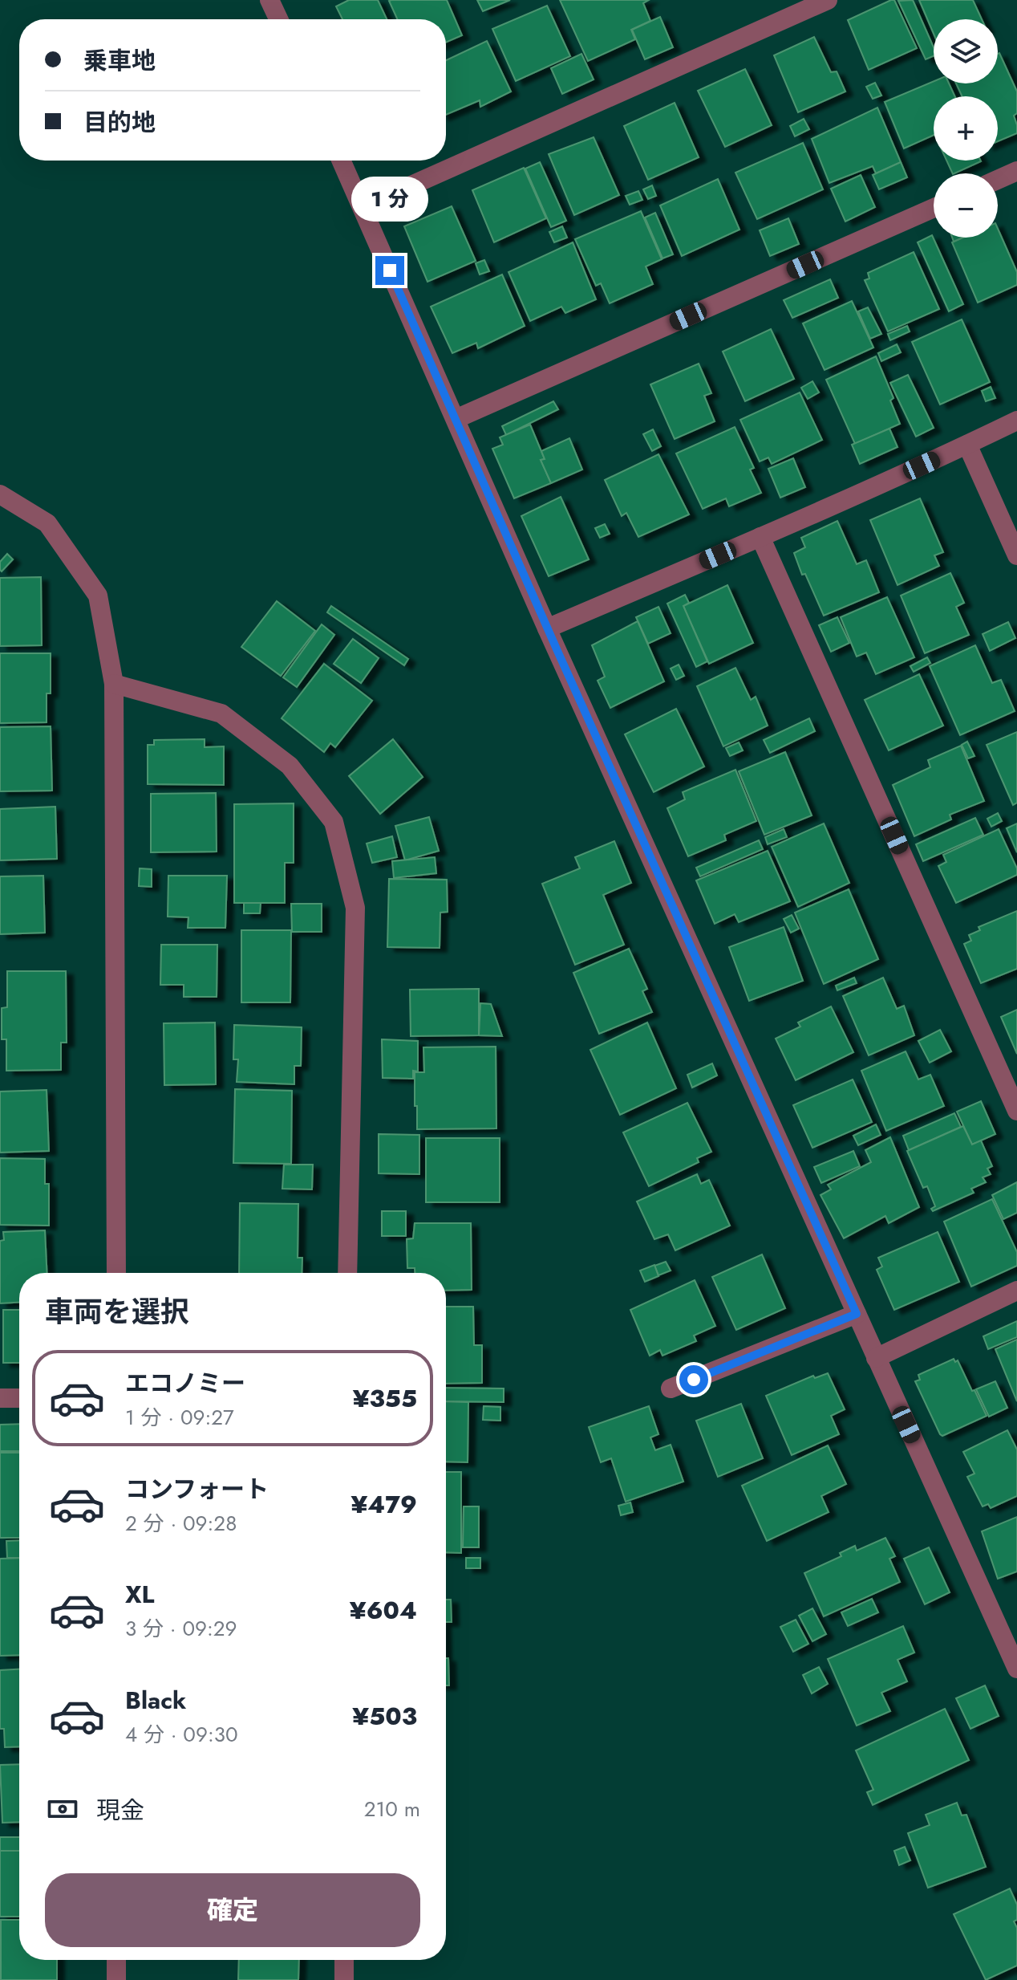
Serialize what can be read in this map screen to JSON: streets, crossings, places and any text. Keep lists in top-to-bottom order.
{
  "page": {
    "map_buttons": ["+", "−"],
    "banner": ["乗車地", "目的地"],
    "bubble": "1 分",
    "heading": "車両を選択",
    "list": [
      {
        "name": "エコノミー",
        "note": "1 分 · 09:27",
        "value": "¥355"
      },
      {
        "name": "コンフォート",
        "note": "2 分 · 09:28",
        "value": "¥479"
      },
      {
        "name": "XL",
        "note": "3 分 · 09:29",
        "value": "¥604"
      },
      {
        "name": "Black",
        "note": "4 分 · 09:30",
        "value": "¥503"
      }
    ],
    "pay": ["現金", "210 m"],
    "buttons": "確定"
  }
}
